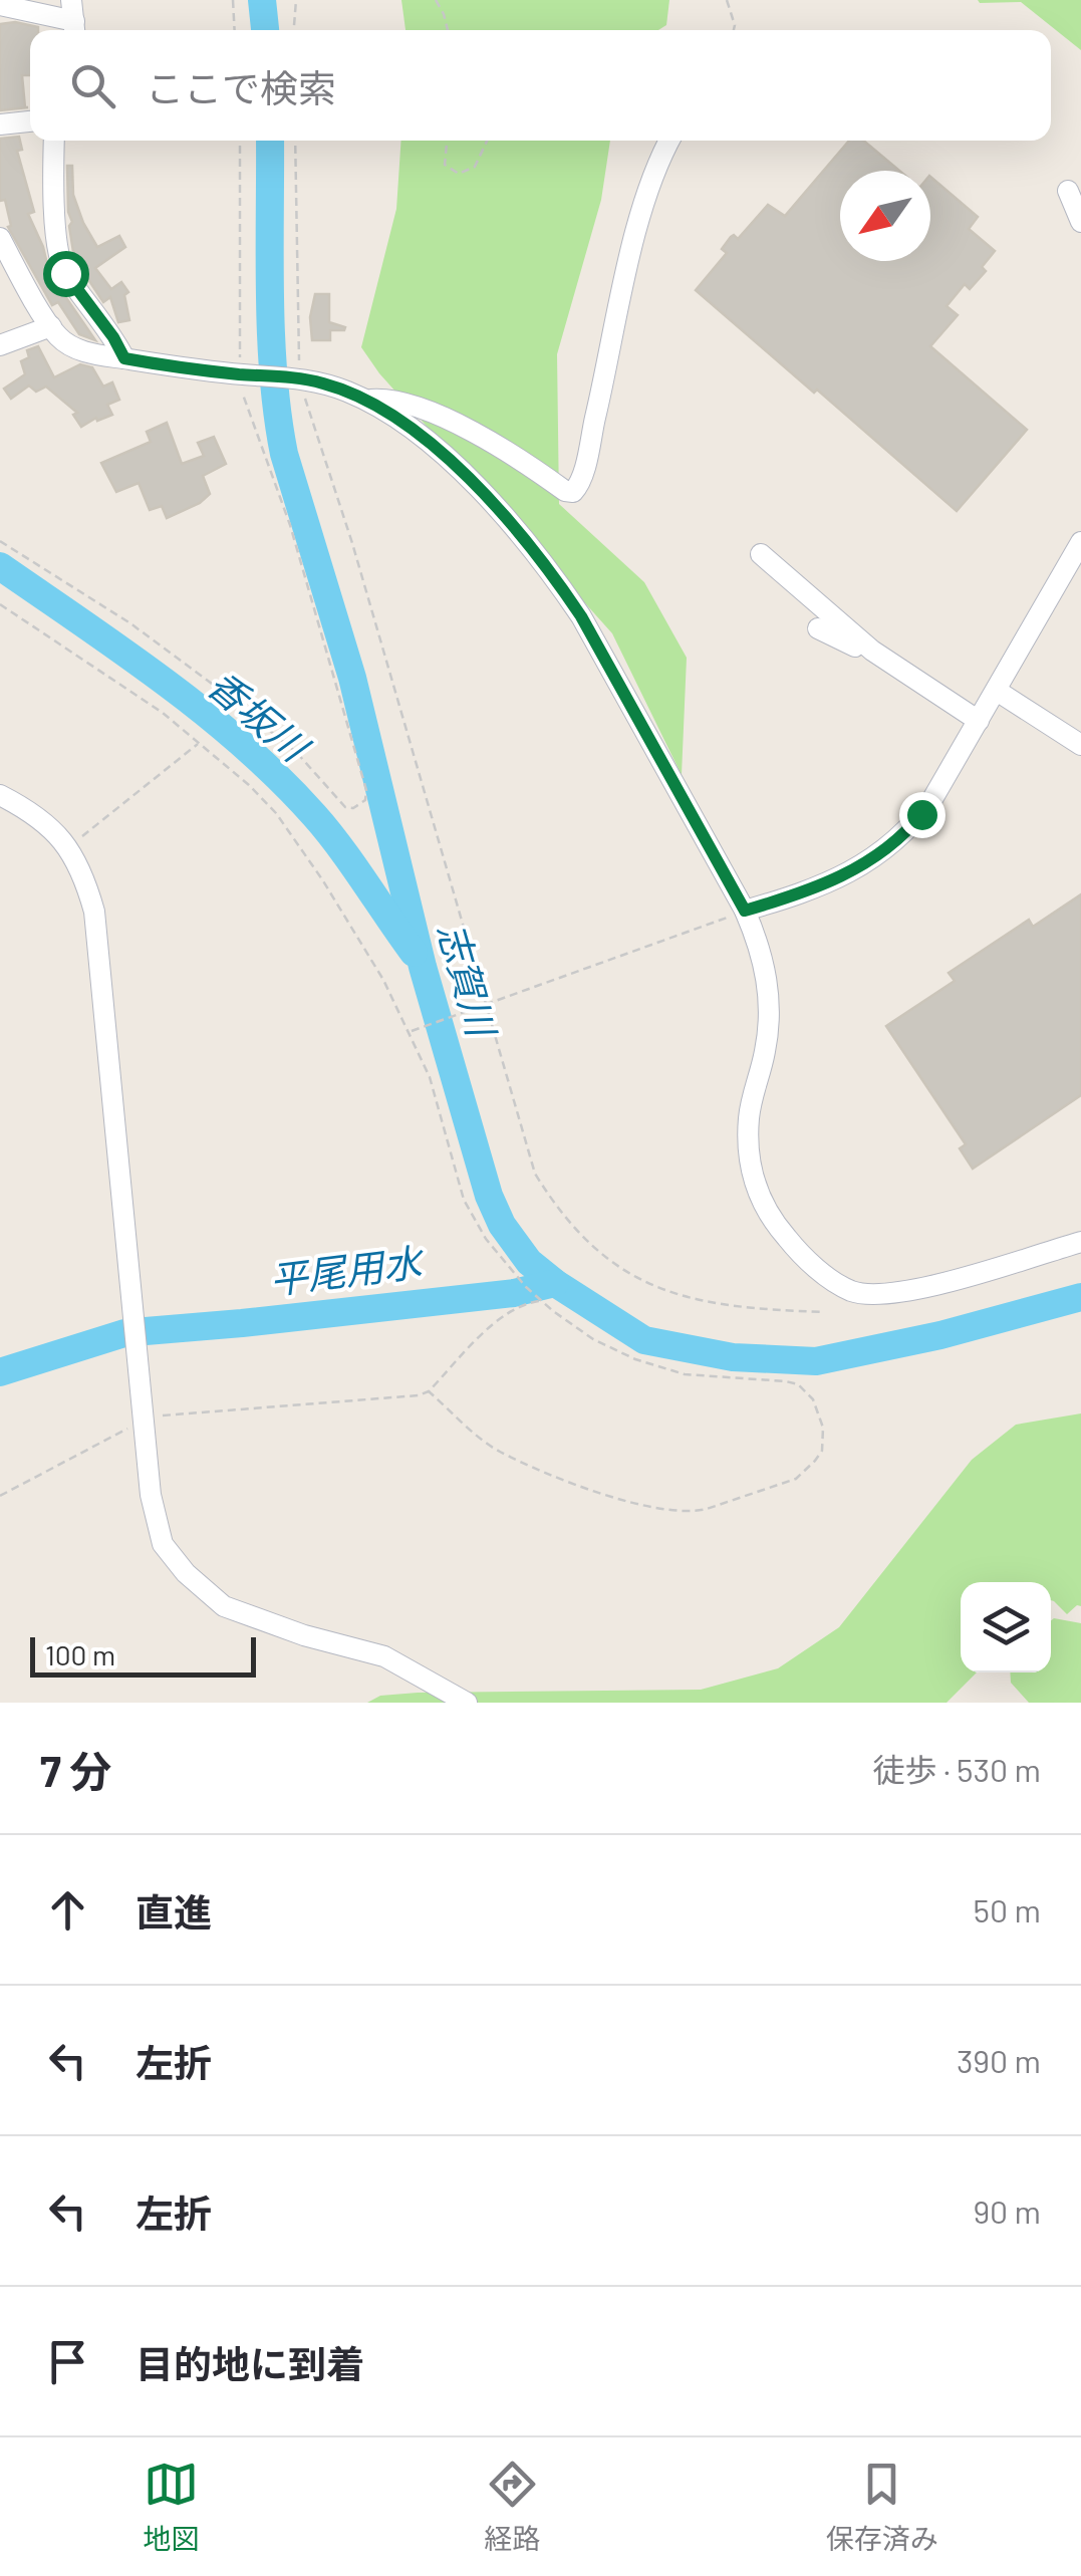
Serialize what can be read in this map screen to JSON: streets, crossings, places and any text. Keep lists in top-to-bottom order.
{
  "water": ["香坂川", "志賀川", "平尾用水"],
  "scale_bar": "100 m",
  "north": "bottom left",
  "page": {
    "search": "ここで検索",
    "scale": "100 m",
    "heading": ["7 分", "徒歩 · 530 m"],
    "list": [
      ["直進", "50 m"],
      ["左折", "390 m"],
      ["左折", "90 m"],
      "目的地に到着"
    ],
    "nav": ["地図", "経路", "保存済み"]
  }
}
